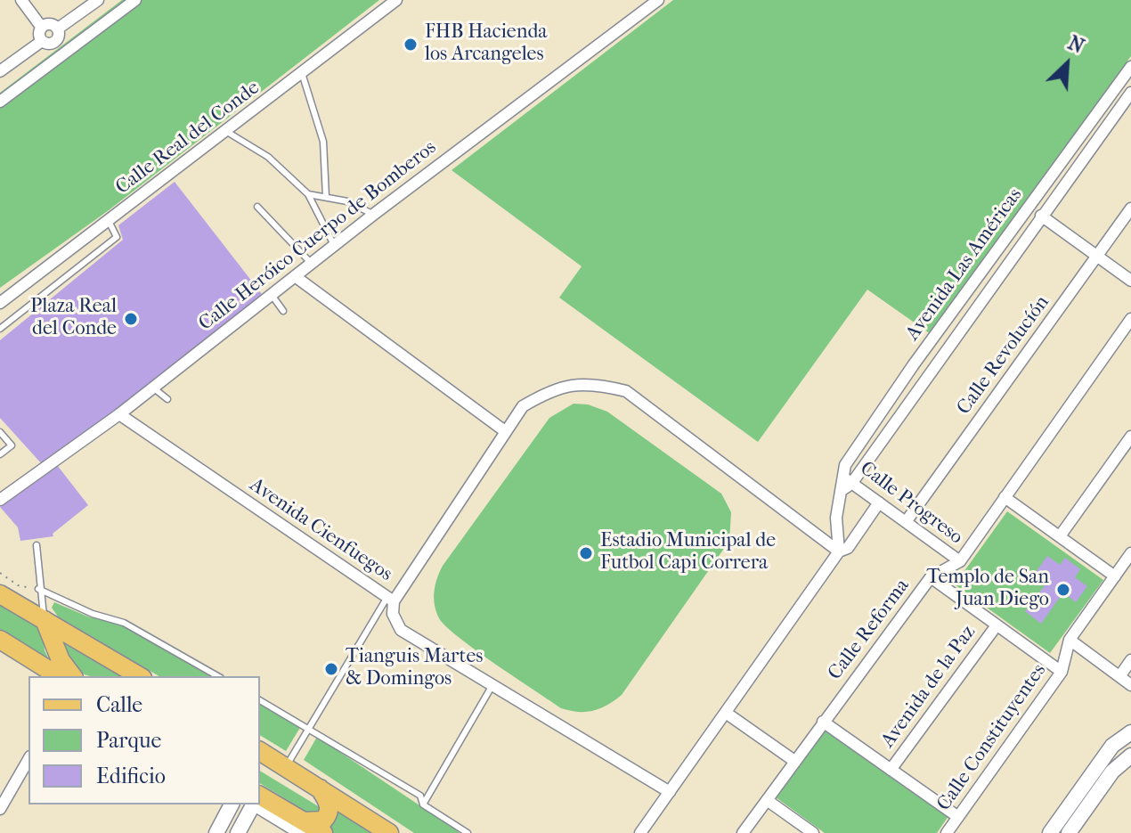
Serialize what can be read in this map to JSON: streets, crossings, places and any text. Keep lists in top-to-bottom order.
{
  "streets": {
    "street": [
      "Calle Real del Conde",
      "Calle Heróico Cuerpo de Bomberos",
      "Avenida Las Américas",
      "Calle Revolucíón",
      "Calle Progreso",
      "Avenida Cienfuegos",
      "Calle Reforma",
      "Avenida de la Paz",
      "Calle Constituyentes"
    ]
  },
  "crossings": [
    ["Calle Heróico Cuerpo de Bomberos", "Avenida Cienfuegos"],
    ["Avenida Las Américas", "Calle Progreso"],
    ["Calle Revolucíón", "Calle Progreso"],
    ["Calle Progreso", "Calle Reforma"]
  ],
  "places": [
    "FHB Hacienda los Arcangeles",
    "Plaza Real del Conde",
    "Estadio Municipal de Futbol Capi Correra",
    "Templo de San Juan Diego",
    "Tianguis Martes & Domingos"
  ],
  "legend": ["Calle", "Parque", "Edificio"],
  "north": "top right"
}
